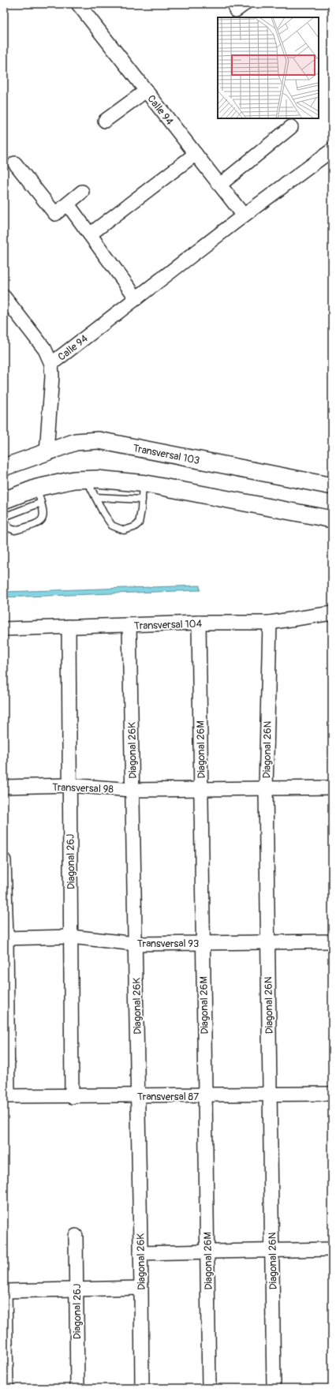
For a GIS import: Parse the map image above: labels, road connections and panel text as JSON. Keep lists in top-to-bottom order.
{
  "streets": {
    "street": [
      "Calle 94",
      "Transversal 103",
      "Transversal 104",
      "Diagonal 26M",
      "Diagonal 26N",
      "Diagonal 26K",
      "Transversal 98",
      "Diagonal 26J",
      "Transversal 93",
      "Transversal 87"
    ]
  },
  "crossings": [
    ["Transversal 104", "Diagonal 26M"],
    ["Transversal 104", "Diagonal 26N"],
    ["Transversal 104", "Diagonal 26K"],
    ["Transversal 104", "Diagonal 26J"],
    ["Diagonal 26M", "Transversal 98"],
    ["Diagonal 26M", "Transversal 93"],
    ["Diagonal 26M", "Transversal 87"],
    ["Diagonal 26N", "Transversal 98"],
    ["Diagonal 26N", "Transversal 93"],
    ["Diagonal 26N", "Transversal 87"],
    ["Diagonal 26K", "Transversal 98"],
    ["Diagonal 26K", "Transversal 93"],
    ["Diagonal 26K", "Transversal 87"],
    ["Transversal 98", "Diagonal 26J"],
    ["Diagonal 26J", "Transversal 93"],
    ["Diagonal 26J", "Transversal 87"]
  ]
}
